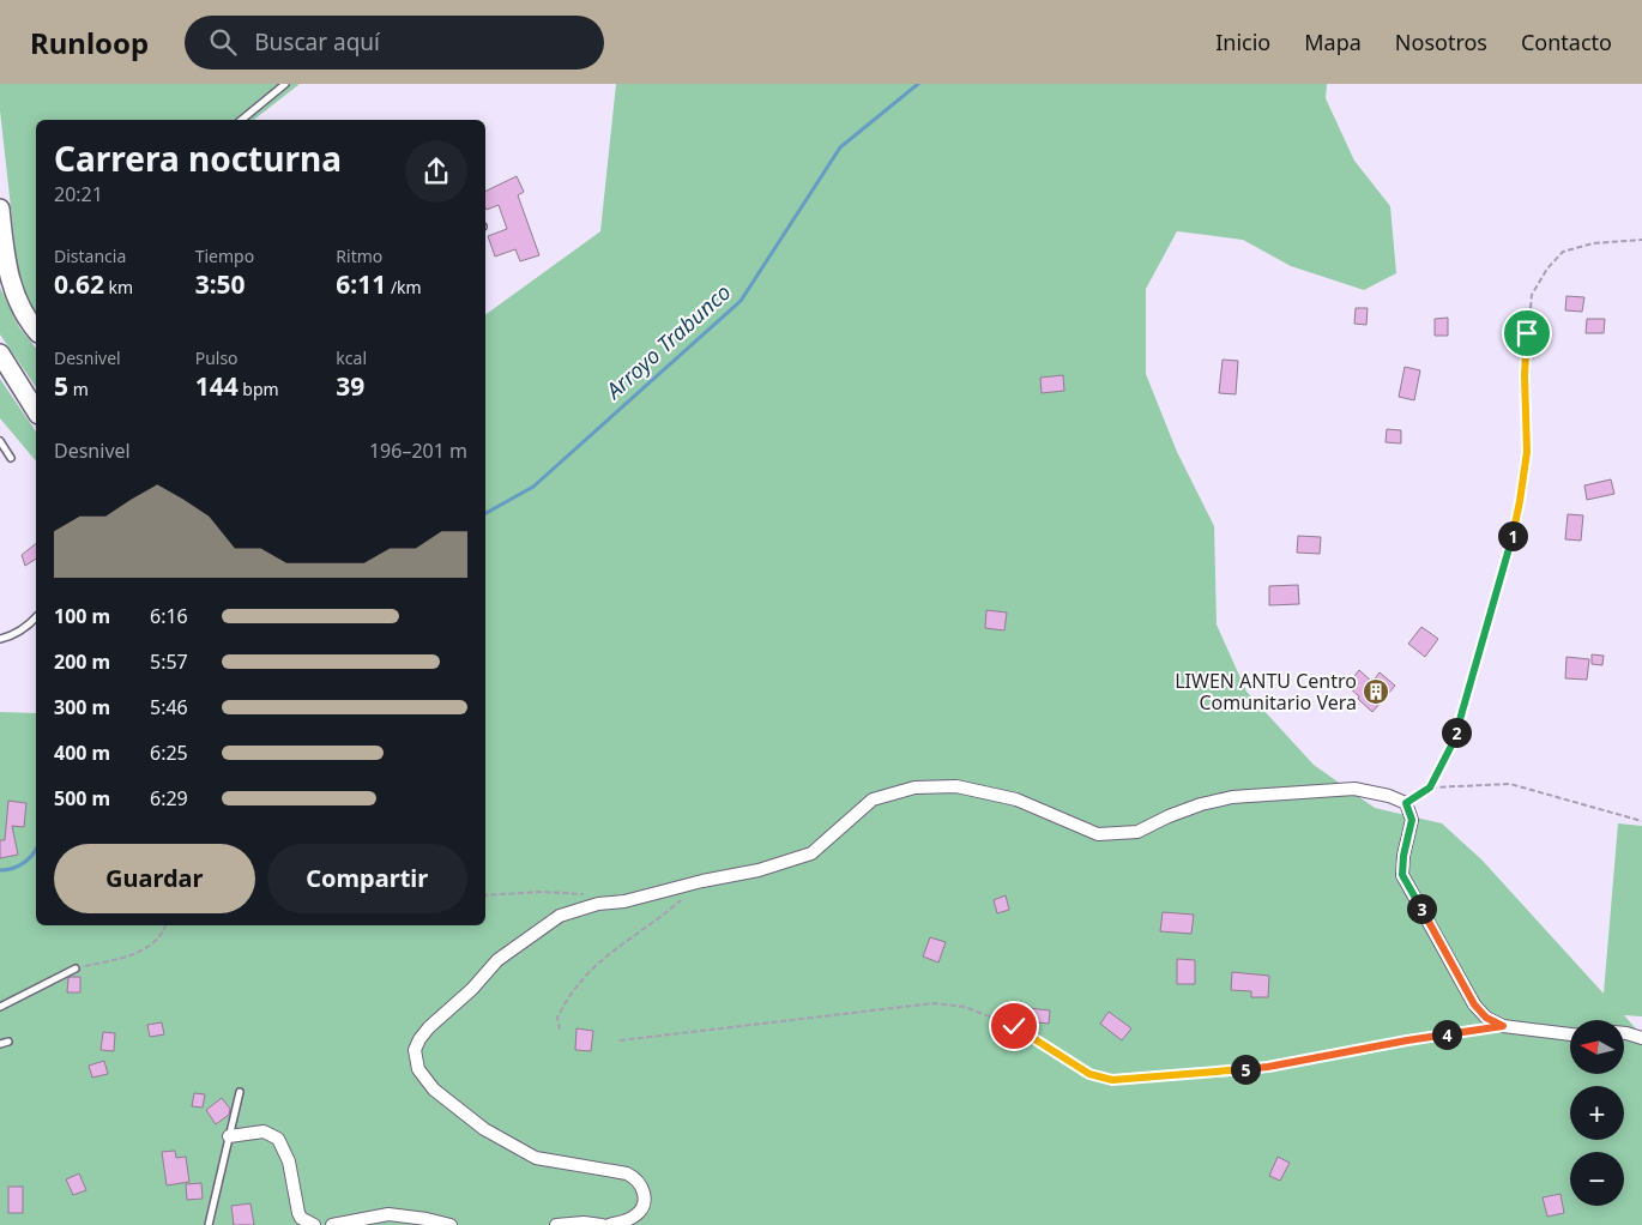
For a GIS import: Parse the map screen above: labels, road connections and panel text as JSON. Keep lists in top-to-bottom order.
{
  "water": ["Arroyo Trabunco"],
  "places": {
    "building": ["LIWEN ANTU Centro Comunitario Vera"]
  },
  "north": "left",
  "page": {
    "header": "Runloop",
    "search": "Buscar aquí",
    "nav": [
      "Inicio",
      "Mapa",
      "Nosotros",
      "Contacto"
    ],
    "heading": ["Carrera nocturna", "20:21"],
    "stats": [
      ["Distancia", "0.62 km"],
      ["Tiempo", "3:50"],
      ["Ritmo", "6:11 /km"],
      ["Desnivel", "5 m"],
      ["Pulso", "144 bpm"],
      ["kcal", "39"]
    ],
    "chart": ["Desnivel", "196–201 m"],
    "pins": [
      "1",
      "2",
      "3",
      "4",
      "5"
    ],
    "list": [
      {
        "name": "100 m",
        "note": "6:16"
      },
      {
        "name": "200 m",
        "note": "5:57"
      },
      {
        "name": "300 m",
        "note": "5:46"
      },
      {
        "name": "400 m",
        "note": "6:25"
      },
      {
        "name": "500 m",
        "note": "6:29"
      }
    ],
    "buttons": ["Guardar", "Compartir"],
    "map_buttons": ["+", "−"]
  }
}
